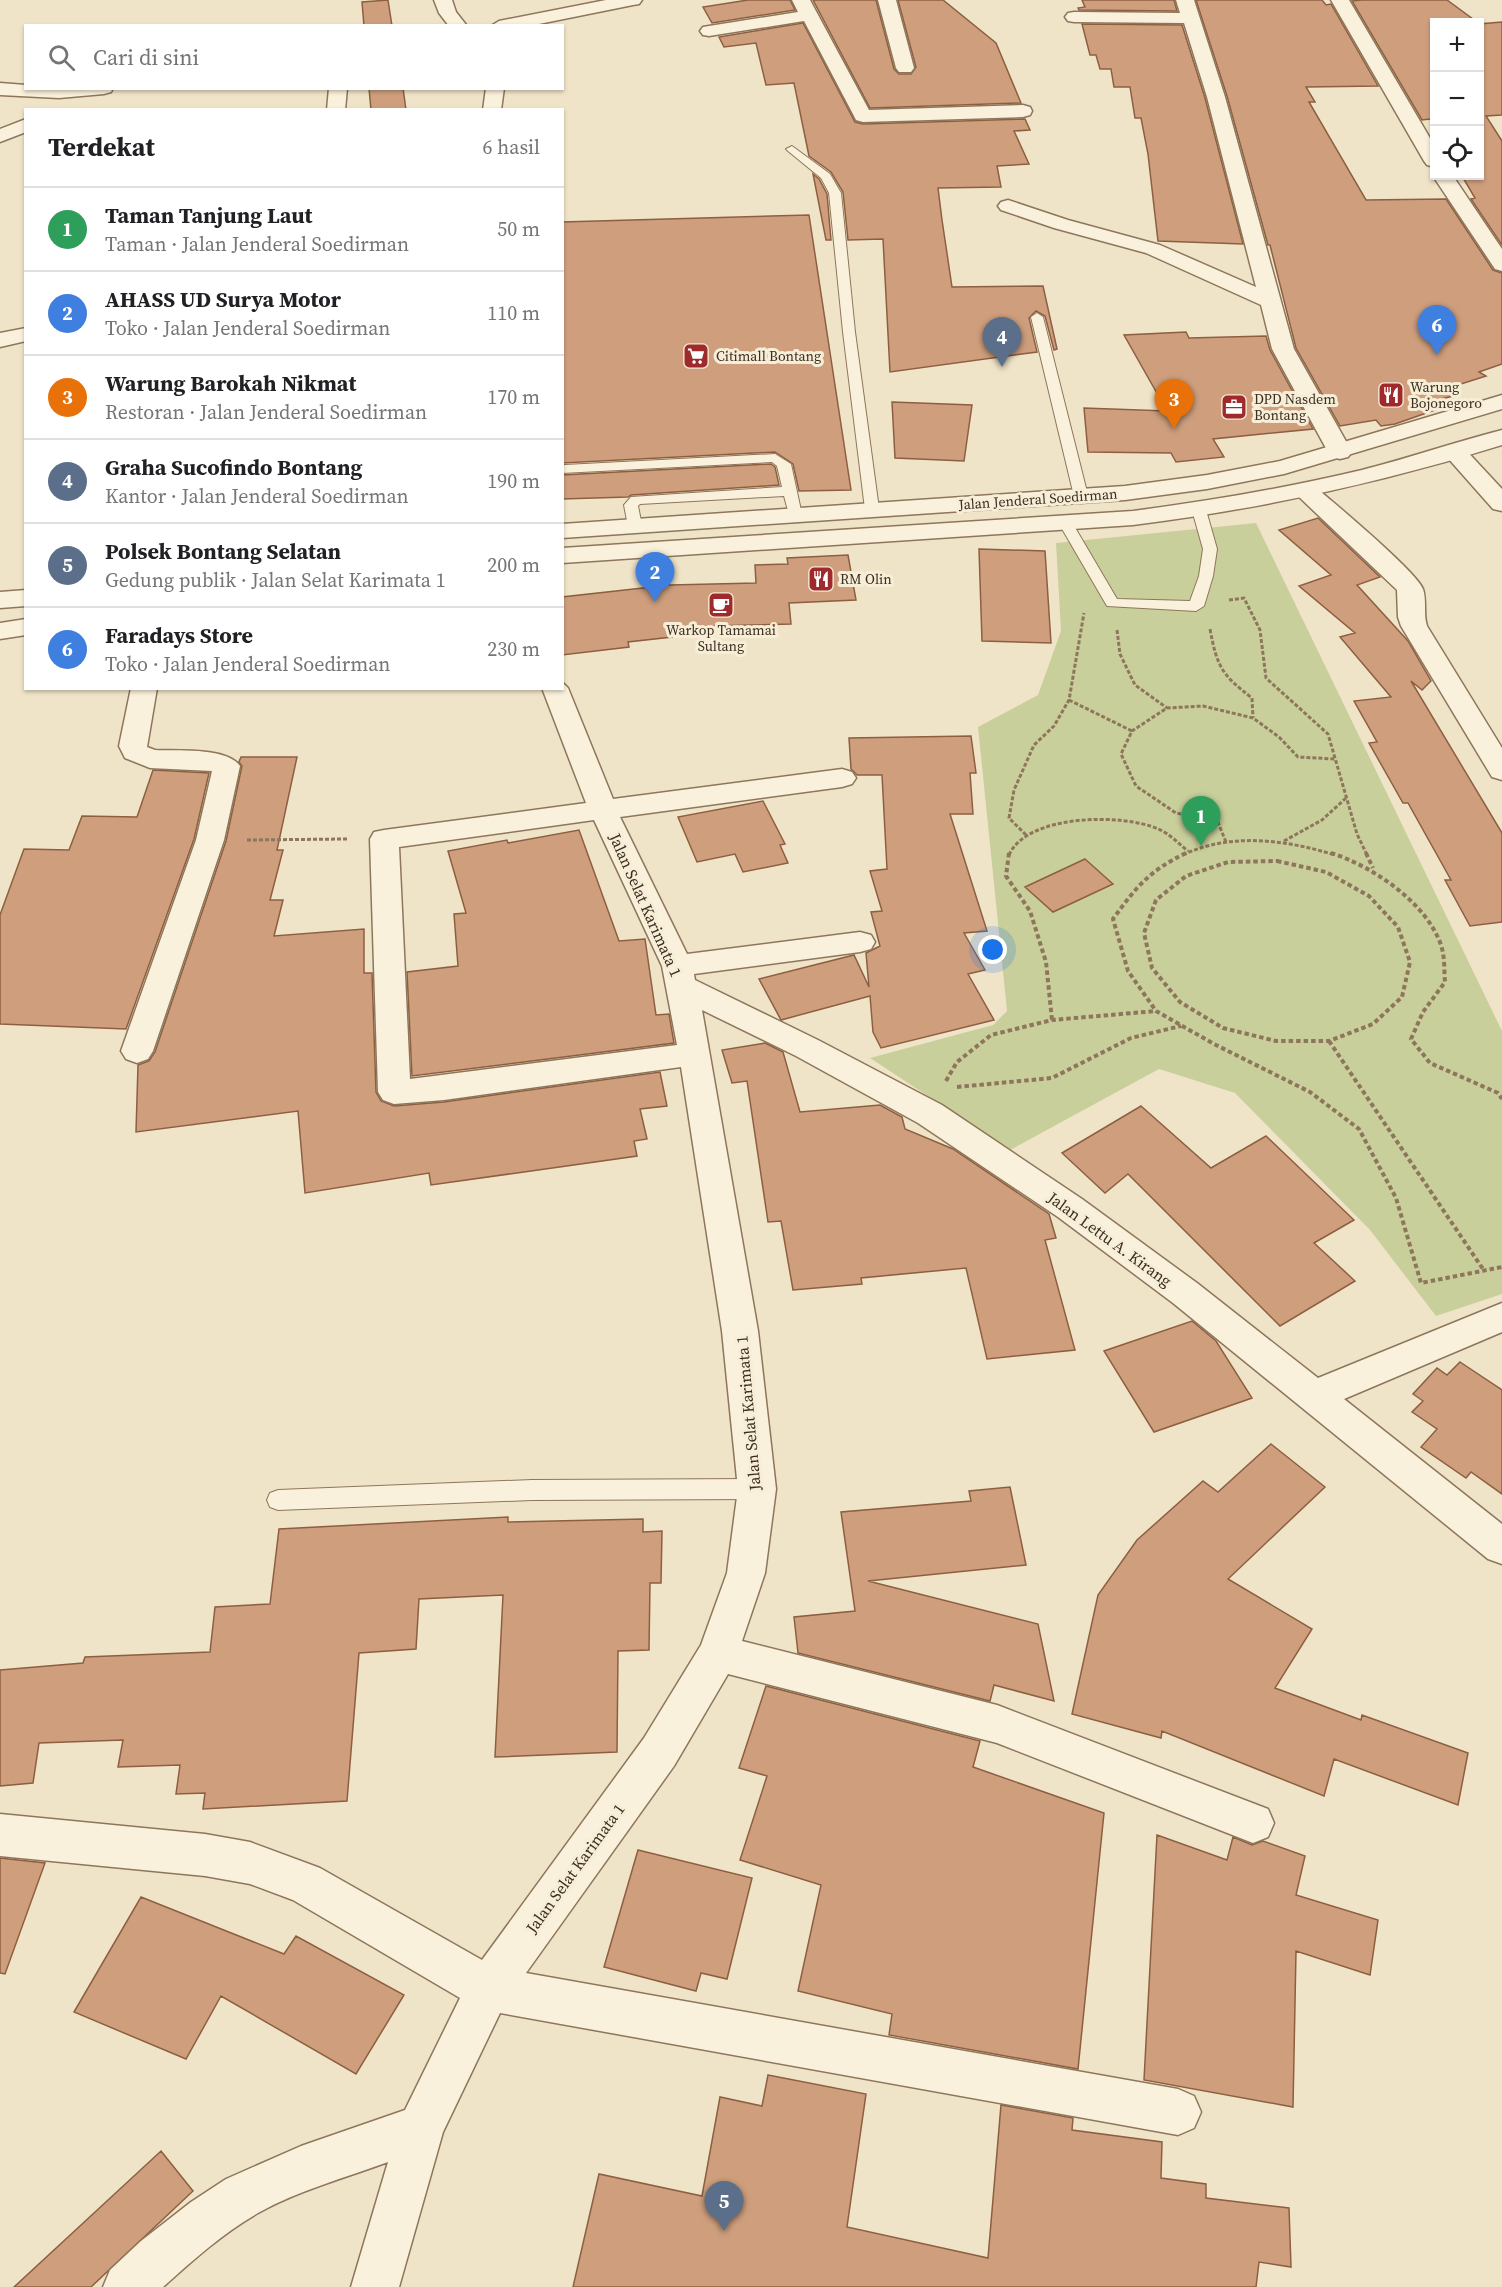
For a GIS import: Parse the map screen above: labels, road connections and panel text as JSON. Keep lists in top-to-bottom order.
{
  "streets": {
    "street": ["Jalan Jenderal Soedirman", "Jalan Selat Karimata 1", "Jalan Lettu A. Kirang"]
  },
  "crossings": [
    ["Jalan Selat Karimata 1", "Jalan Lettu A. Kirang"]
  ],
  "places": {
    "supermarket": ["Citimall Bontang"],
    "restaurant": ["Warung Bojonegoro", "RM Olin"],
    "office": ["DPD Nasdem Bontang"],
    "cafe": ["Warkop Tamamai Sultang"]
  },
  "page": {
    "map_buttons": ["+", "−"],
    "search": "Cari di sini",
    "heading": ["Terdekat", "6 hasil"],
    "list": [
      {
        "mark": "1",
        "name": "Taman Tanjung Laut",
        "note": "Taman · Jalan Jenderal Soedirman",
        "value": "50 m"
      },
      {
        "mark": "2",
        "name": "AHASS UD Surya Motor",
        "note": "Toko · Jalan Jenderal Soedirman",
        "value": "110 m"
      },
      {
        "mark": "3",
        "name": "Warung Barokah Nikmat",
        "note": "Restoran · Jalan Jenderal Soedirman",
        "value": "170 m"
      },
      {
        "mark": "4",
        "name": "Graha Sucofindo Bontang",
        "note": "Kantor · Jalan Jenderal Soedirman",
        "value": "190 m"
      },
      {
        "mark": "5",
        "name": "Polsek Bontang Selatan",
        "note": "Gedung publik · Jalan Selat Karimata 1",
        "value": "200 m"
      },
      {
        "mark": "6",
        "name": "Faradays Store",
        "note": "Toko · Jalan Jenderal Soedirman",
        "value": "230 m"
      }
    ],
    "pins": [
      "6",
      "4",
      "3",
      "2",
      "1",
      "5"
    ]
  }
}
